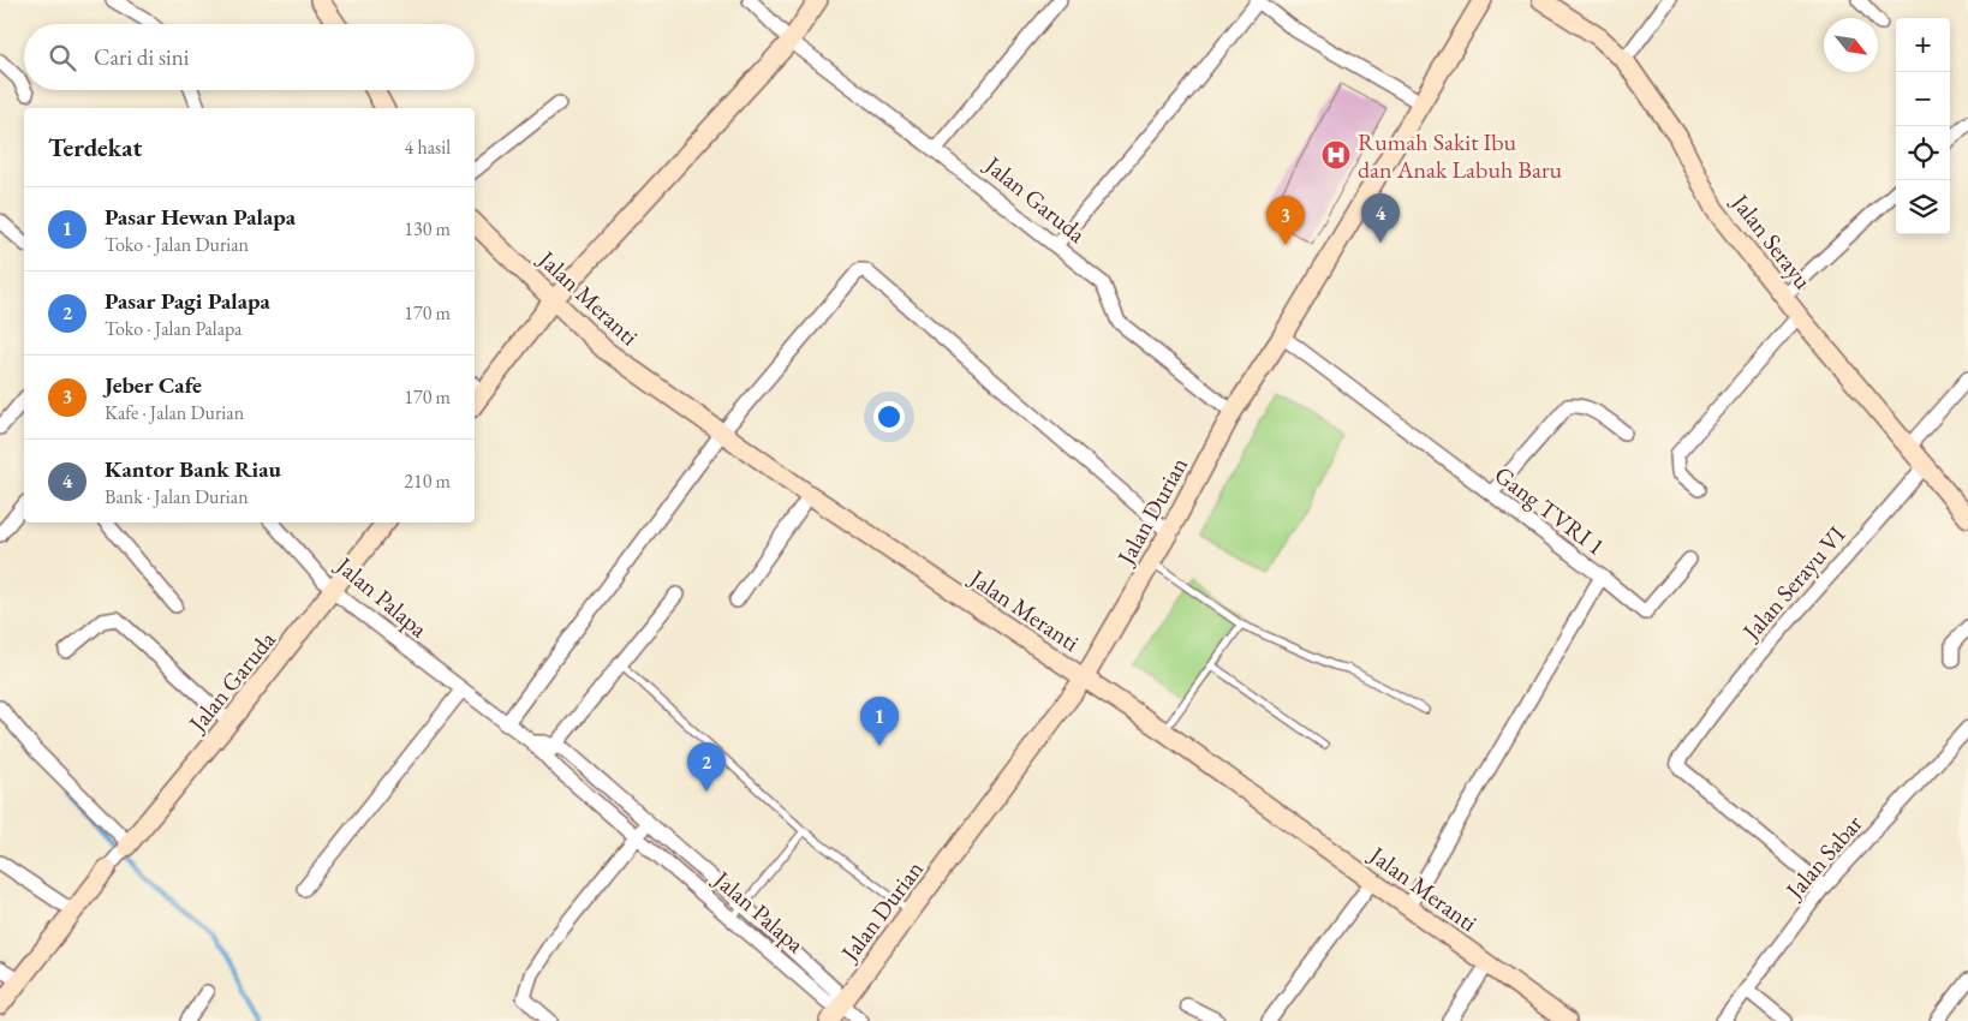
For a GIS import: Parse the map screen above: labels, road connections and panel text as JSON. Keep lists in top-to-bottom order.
{
  "streets": {
    "street": [
      "Jalan Garuda",
      "Jalan Serayu",
      "Jalan Meranti",
      "Jalan Durian",
      "Gang TVRI 1",
      "Jalan Serayu VI",
      "Jalan Palapa",
      "Jalan Sabar"
    ]
  },
  "crossings": [
    ["Jalan Garuda", "Jalan Durian"],
    ["Jalan Garuda", "Jalan Palapa"],
    ["Jalan Serayu", "Jalan Serayu VI"],
    ["Jalan Meranti", "Jalan Durian"],
    ["Jalan Meranti", "Gang TVRI 1"],
    ["Jalan Durian", "Gang TVRI 1"],
    ["Jalan Durian", "Jalan Palapa"],
    ["Jalan Serayu VI", "Jalan Sabar"]
  ],
  "places": {
    "hospital": ["Rumah Sakit Ibu dan Anak Labuh Baru"]
  },
  "north": "bottom right",
  "page": {
    "map_buttons": ["+", "−"],
    "search": "Cari di sini",
    "heading": ["Terdekat", "4 hasil"],
    "list": [
      {
        "mark": "1",
        "name": "Pasar Hewan Palapa",
        "note": "Toko · Jalan Durian",
        "value": "130 m"
      },
      {
        "mark": "2",
        "name": "Pasar Pagi Palapa",
        "note": "Toko · Jalan Palapa",
        "value": "170 m"
      },
      {
        "mark": "3",
        "name": "Jeber Cafe",
        "note": "Kafe · Jalan Durian",
        "value": "170 m"
      },
      {
        "mark": "4",
        "name": "Kantor Bank Riau",
        "note": "Bank · Jalan Durian",
        "value": "210 m"
      }
    ],
    "pins": [
      "4",
      "3",
      "1",
      "2"
    ]
  }
}
